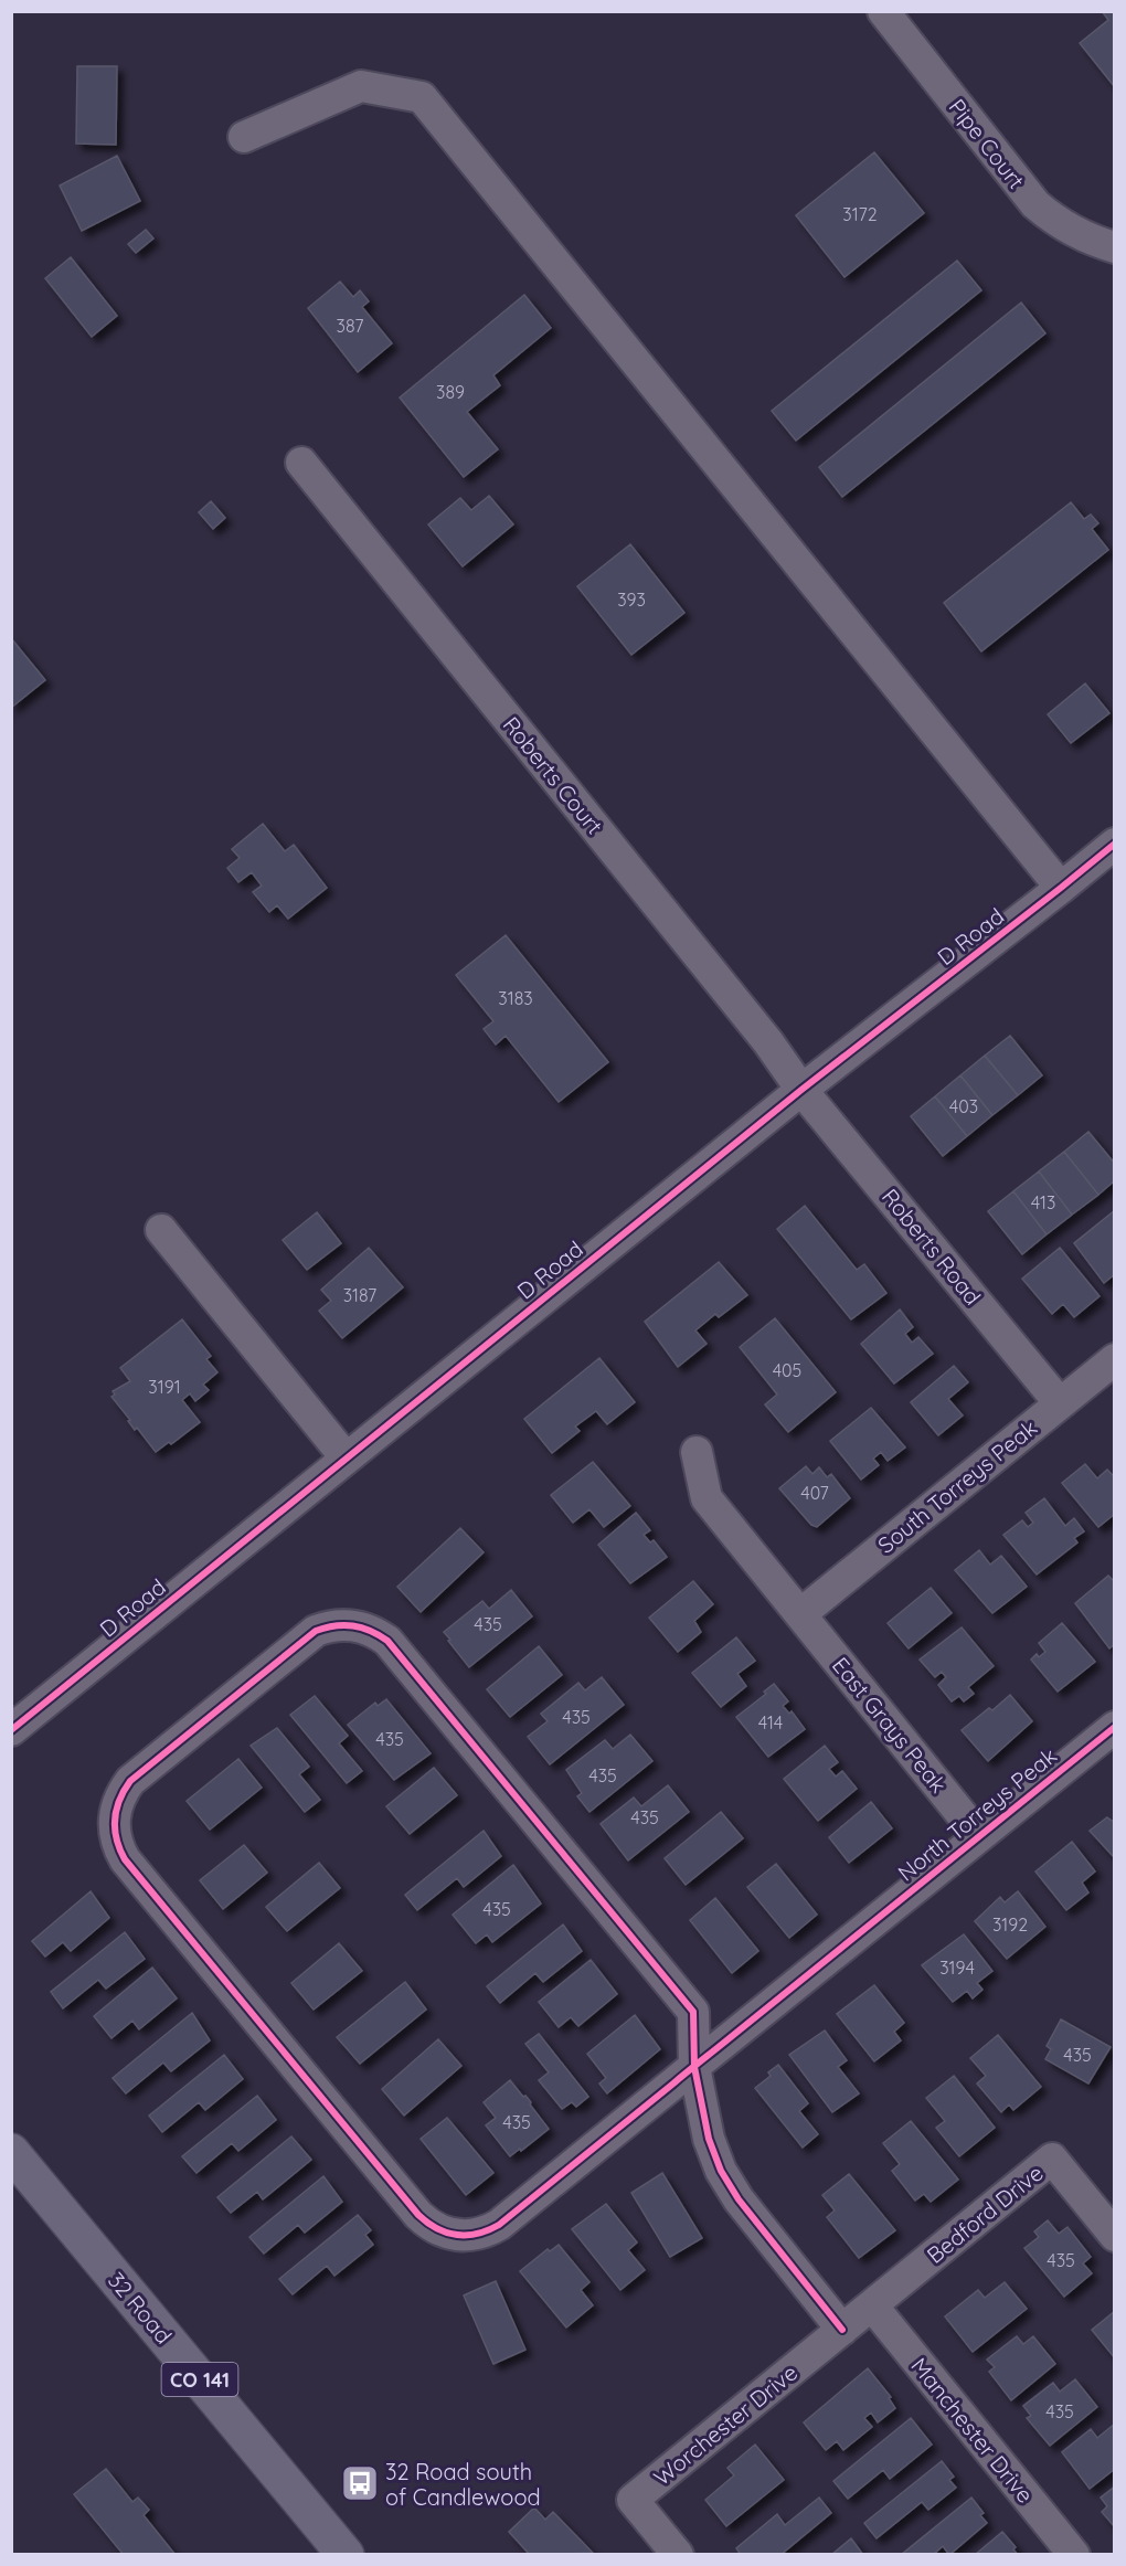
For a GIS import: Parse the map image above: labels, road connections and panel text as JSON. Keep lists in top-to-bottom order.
{
  "streets": {
    "main road": ["32 Road", "CO 141"],
    "street": [
      "Pipe Court",
      "Roberts Court",
      "D Road",
      "Roberts Road",
      "South Torreys Peak",
      "East Grays Peak",
      "North Torreys Peak",
      "Bedford Drive",
      "Worchester Drive",
      "Manchester Drive"
    ]
  },
  "crossings": [
    ["Roberts Court", "D Road"],
    ["Roberts Court", "Roberts Road"],
    ["D Road", "Roberts Road"],
    ["Roberts Road", "South Torreys Peak"],
    ["South Torreys Peak", "East Grays Peak"],
    ["East Grays Peak", "North Torreys Peak"],
    ["Bedford Drive", "Worchester Drive"],
    ["Bedford Drive", "Manchester Drive"],
    ["Worchester Drive", "Manchester Drive"]
  ],
  "places": {
    "bus stop": ["32 Road south of Candlewood"]
  },
  "house_numbers": [
    "3172",
    "387",
    "389",
    "393",
    "3183",
    "403",
    "413",
    "3187",
    "405",
    "3191",
    "407",
    "435",
    "435",
    "414",
    "435",
    "435",
    "435",
    "435",
    "3192",
    "3194",
    "435",
    "435",
    "435",
    "435"
  ]
}
